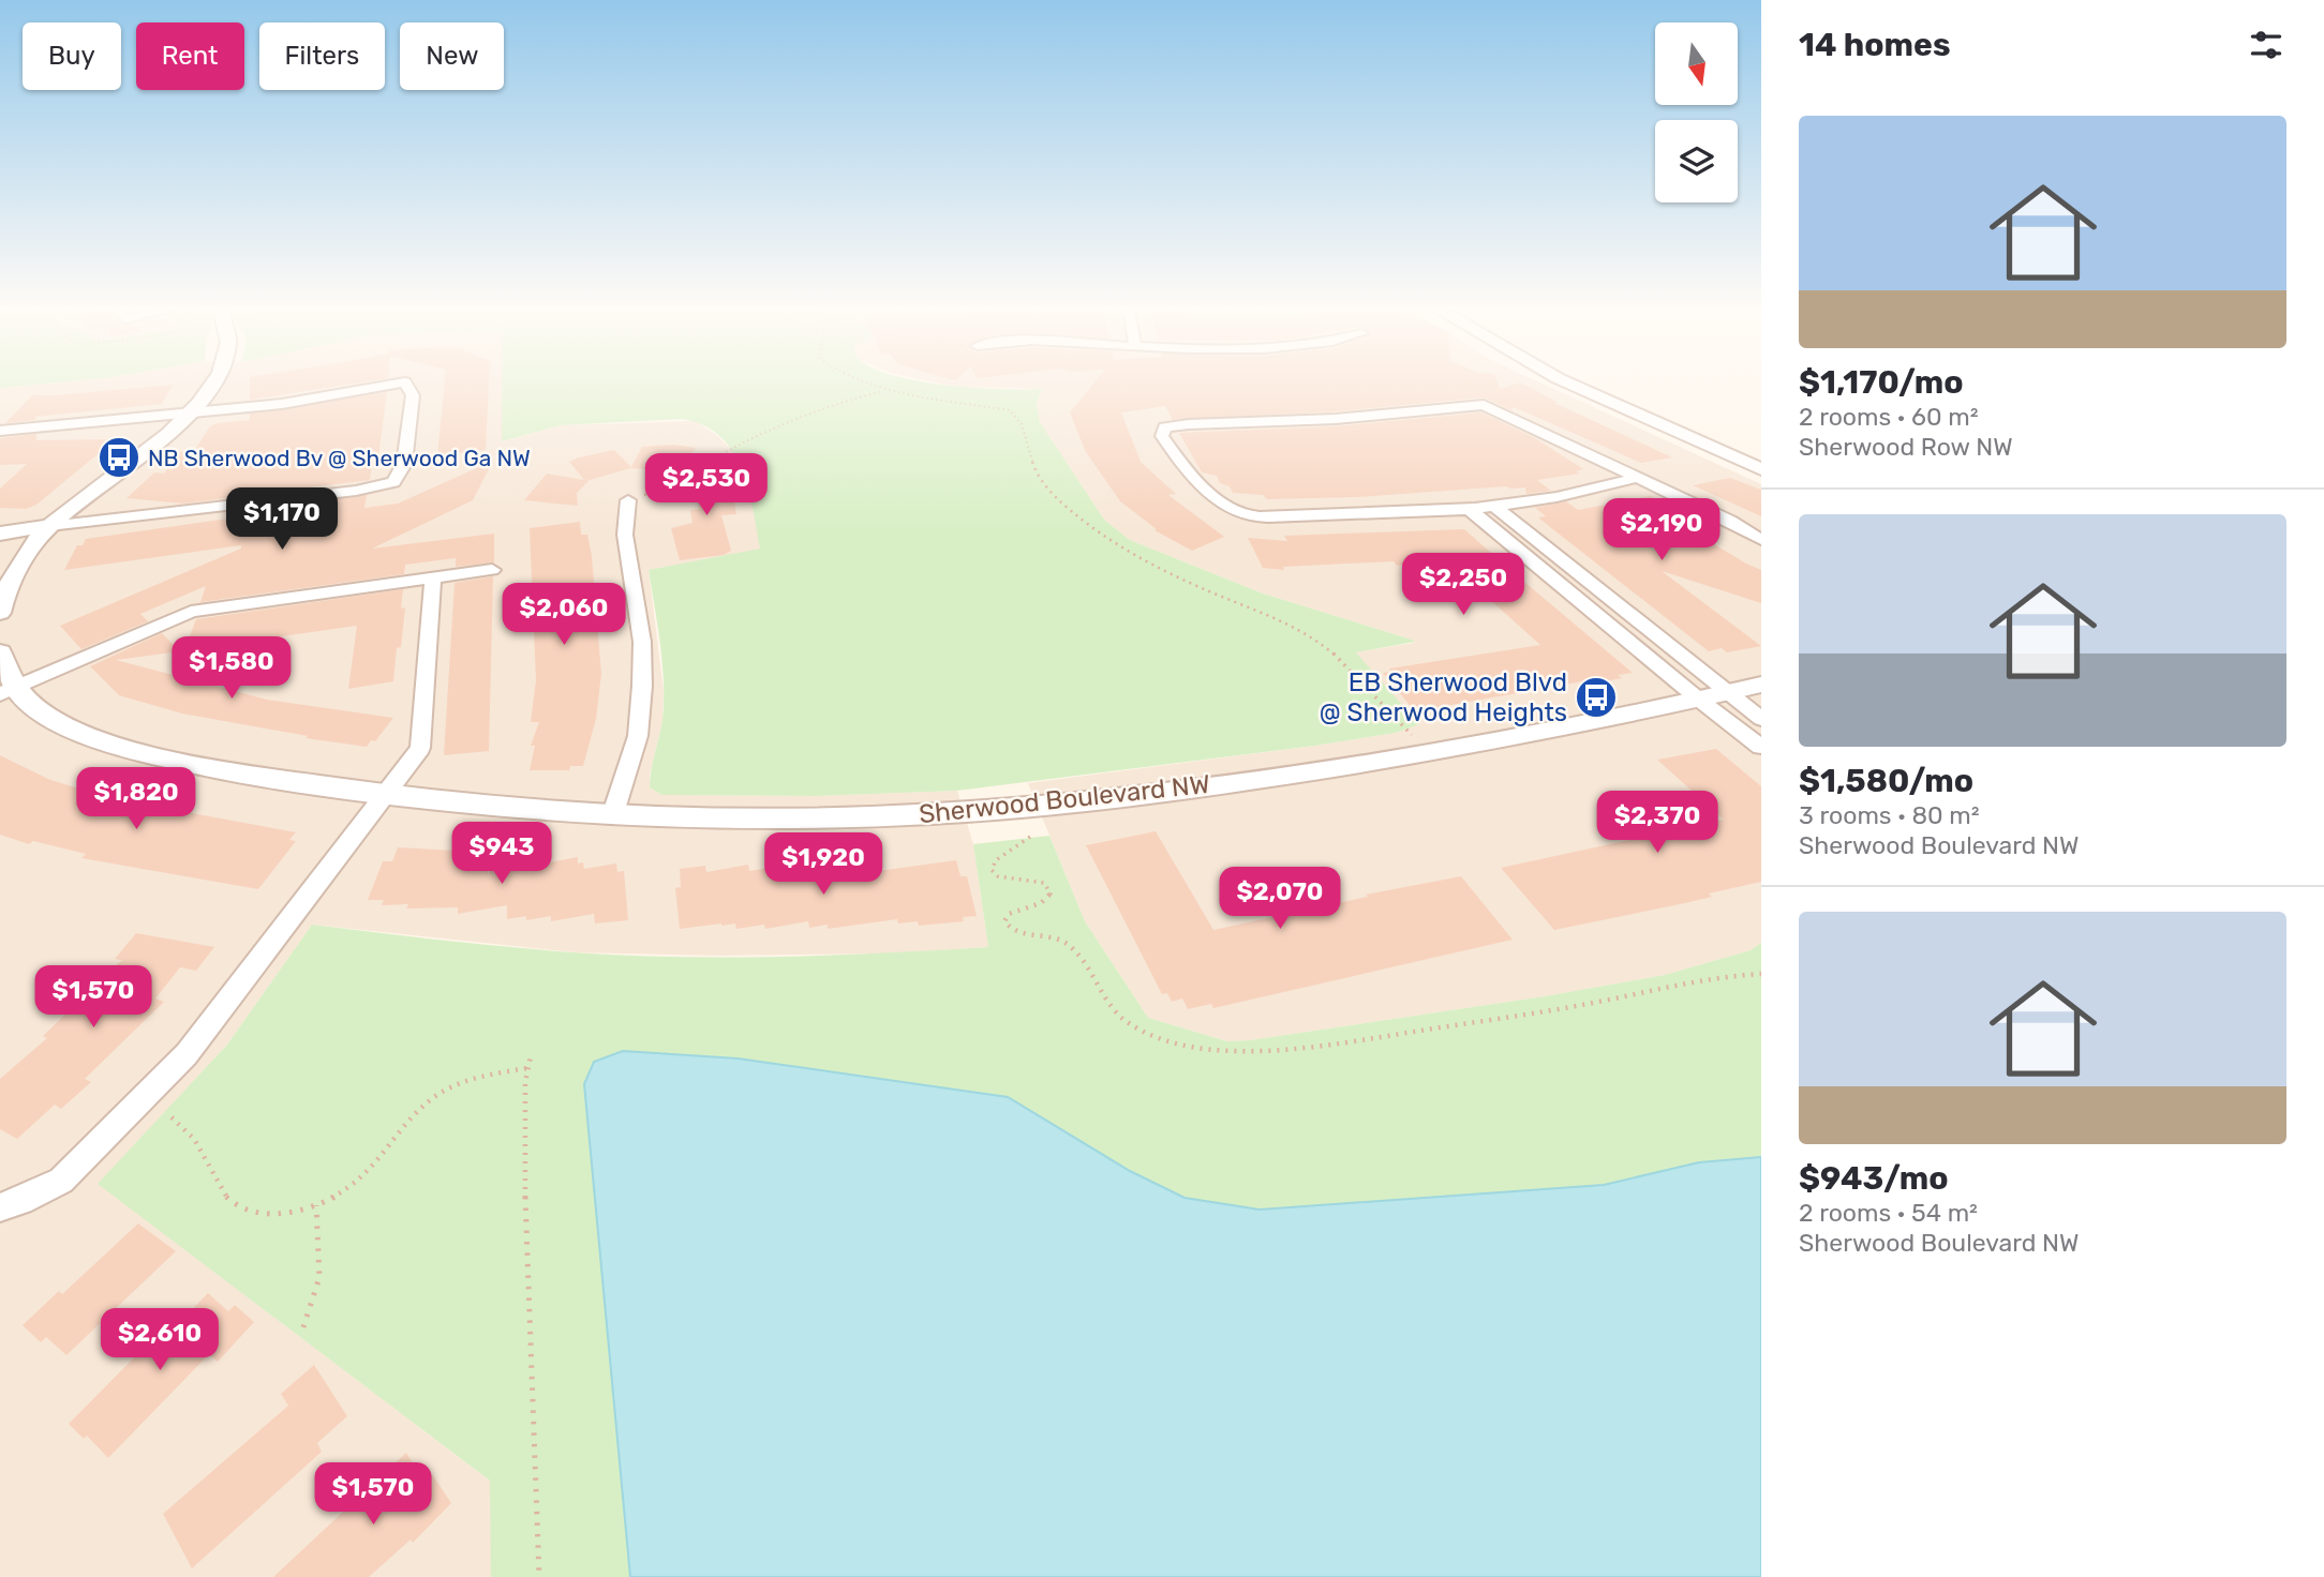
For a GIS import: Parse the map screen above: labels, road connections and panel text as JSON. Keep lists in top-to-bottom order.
{
  "streets": {
    "street": ["Sherwood Boulevard NW"]
  },
  "places": {
    "bus stop": ["NB Sherwood Bv @ Sherwood Ga NW", "EB Sherwood Blvd @ Sherwood Heights"]
  },
  "north": "bottom",
  "page": {
    "heading": "14 homes",
    "chip": [
      "Buy",
      "Rent",
      "Filters",
      "New"
    ],
    "list": [
      {
        "name": "$1,170/mo",
        "note": "2 rooms · 60 m² · Sherwood Row NW"
      },
      {
        "name": "$1,580/mo",
        "note": "3 rooms · 80 m² · Sherwood Boulevard NW"
      },
      {
        "name": "$943/mo",
        "note": "2 rooms · 54 m² · Sherwood Boulevard NW"
      }
    ],
    "price": [
      "$2,530",
      "$1,170",
      "$2,190",
      "$2,250",
      "$2,060",
      "$1,580",
      "$1,820",
      "$2,370",
      "$943",
      "$1,920",
      "$2,070",
      "$1,570",
      "$2,610",
      "$1,570"
    ]
  }
}
